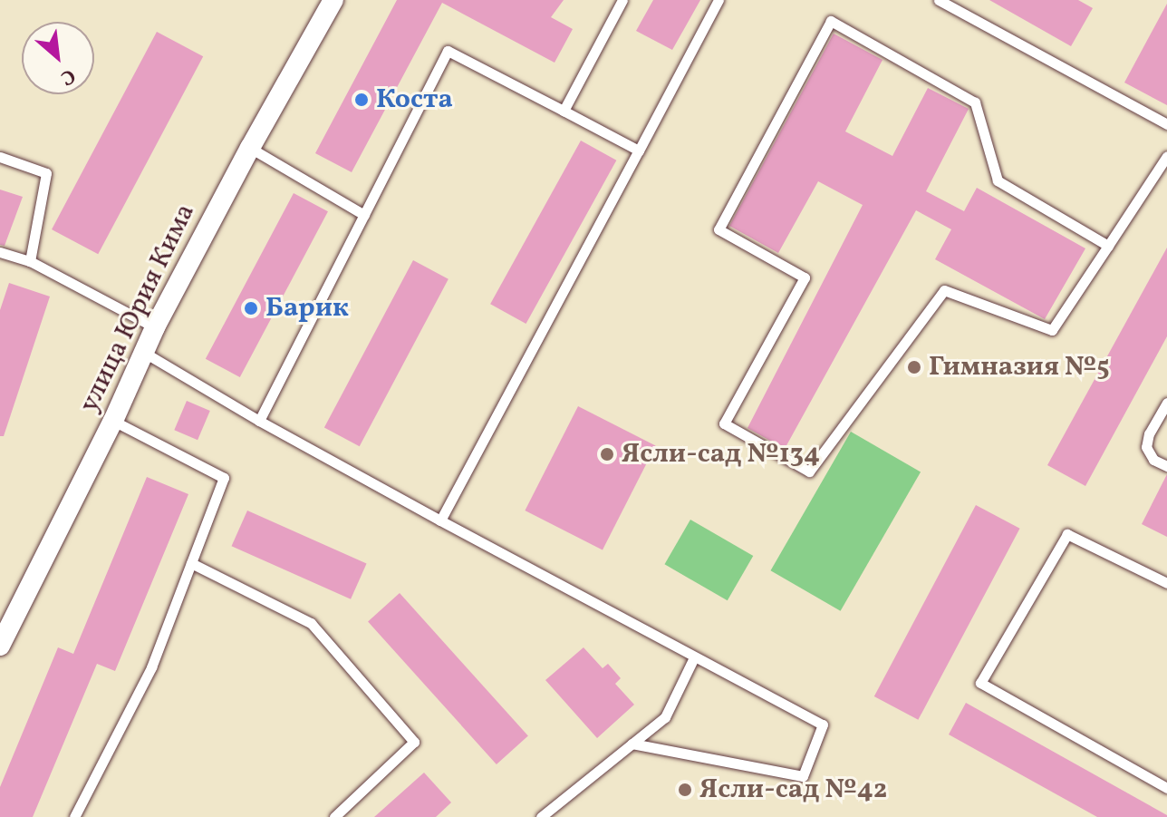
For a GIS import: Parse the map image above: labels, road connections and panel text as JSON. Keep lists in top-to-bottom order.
{
  "streets": {
    "street": ["улица Юрия Кима"]
  },
  "places": [
    "Коста",
    "Барик",
    "Гимназия №5",
    "Ясли-сад №134",
    "Ясли-сад №42"
  ],
  "north": "bottom right"
}
